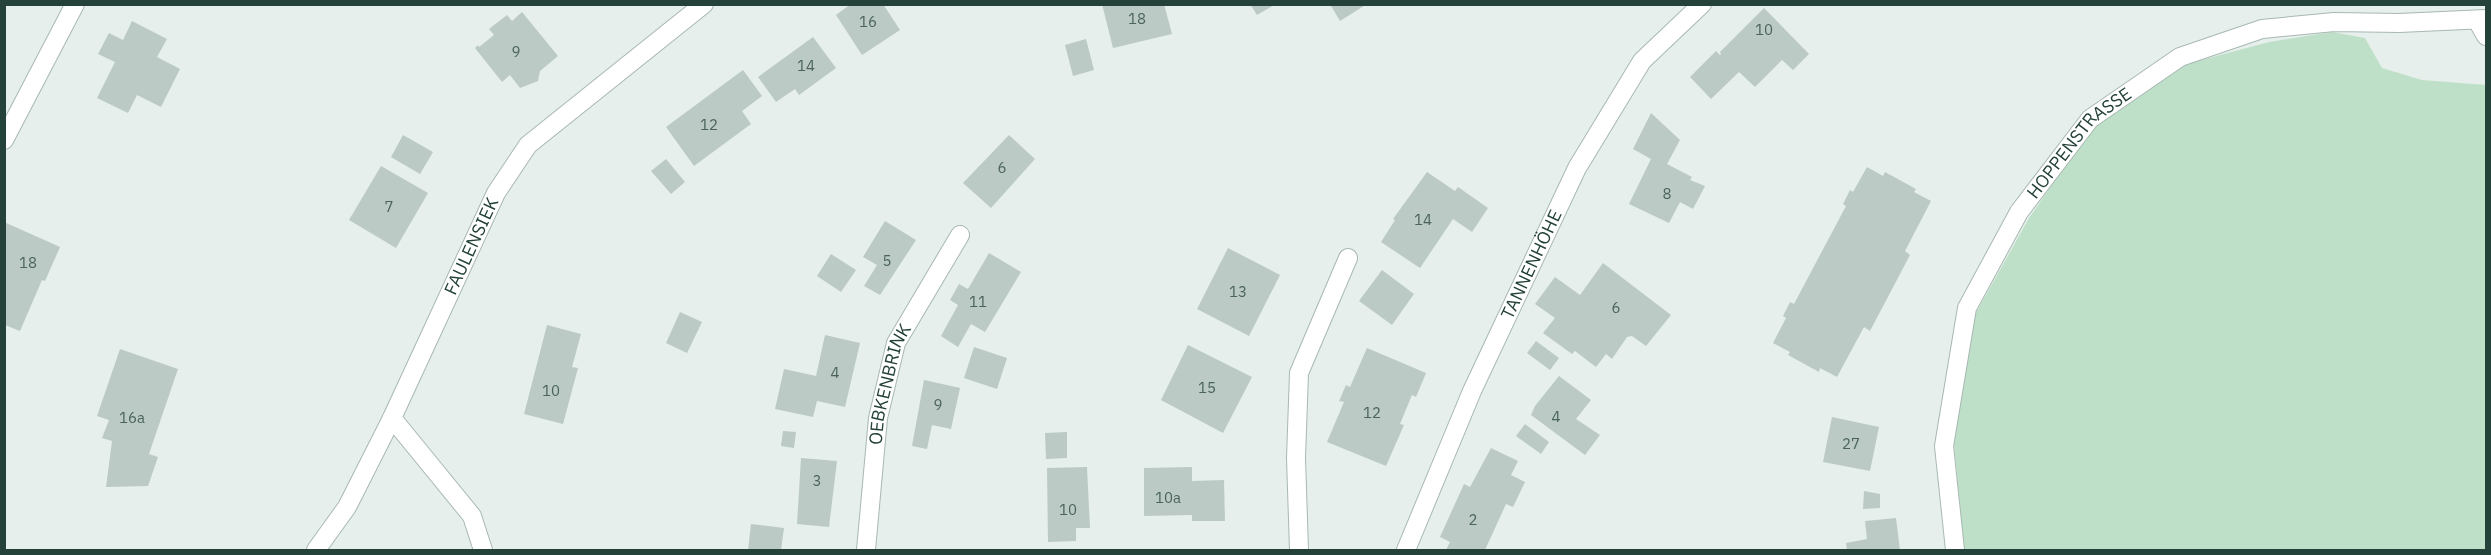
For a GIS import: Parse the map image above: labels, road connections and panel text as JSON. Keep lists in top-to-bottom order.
{
  "streets": {
    "street": [
      "HOPPENSTRASSE",
      "FAULENSIEK",
      "TANNENHÖHE",
      "OEBKENBRINK"
    ]
  },
  "house_numbers": [
    "18",
    "16",
    "10",
    "9",
    "14",
    "12",
    "6",
    "8",
    "7",
    "14",
    "5",
    "18",
    "13",
    "11",
    "6",
    "4",
    "15",
    "10",
    "9",
    "12",
    "4",
    "16a",
    "27",
    "3",
    "10a",
    "10",
    "2"
  ]
}
